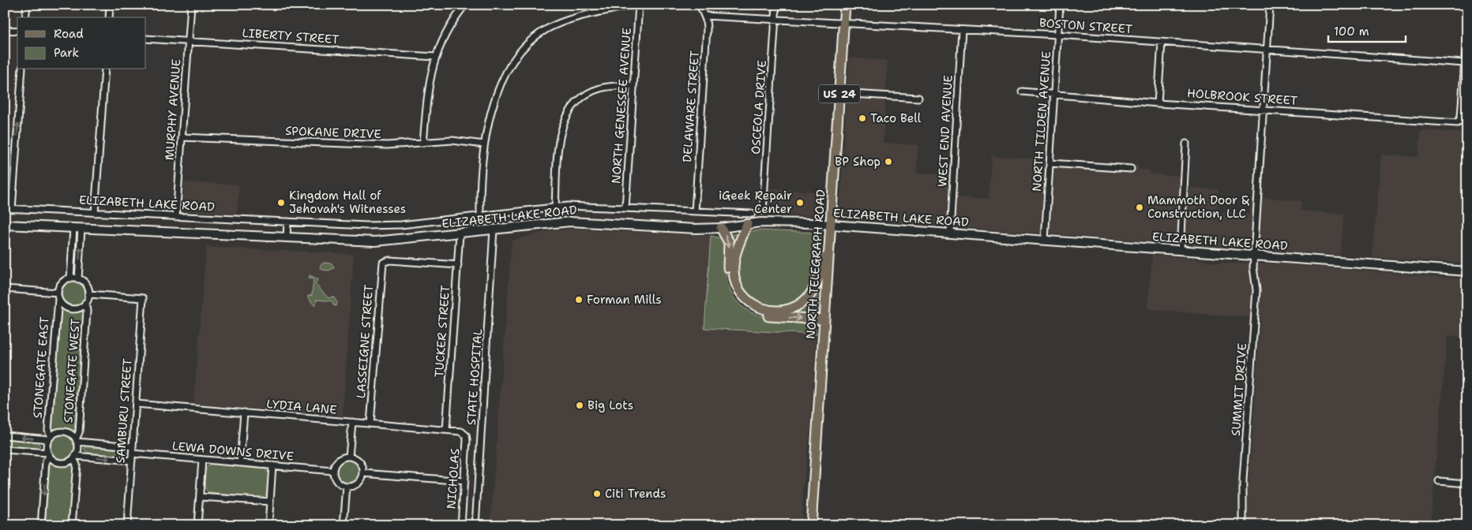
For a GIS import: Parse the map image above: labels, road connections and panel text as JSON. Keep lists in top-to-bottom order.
{
  "streets": {
    "main road": ["US 24", "ELIZABETH LAKE ROAD", "NORTH TELEGRAPH ROAD"],
    "street": [
      "BOSTON STREET",
      "LIBERTY STREET",
      "HOLBROOK STREET",
      "NORTH GENESSEE AVENUE",
      "DELAWARE STREET",
      "OSCEOLA DRIVE",
      "MURPHY AVENUE",
      "NORTH TILDEN AVENUE",
      "WEST END AVENUE",
      "SPOKANE DRIVE",
      "TUCKER STREET",
      "LASSEIGNE STREET",
      "STONEGATE EAST",
      "STONEGATE WEST",
      "STATE HOSPITAL",
      "SUMMIT DRIVE",
      "LYDIA LANE",
      "SAMBURU STREET",
      "LEWA DOWNS DRIVE",
      "NICHOLAS"
    ]
  },
  "crossings": [
    ["BOSTON STREET", "HOLBROOK STREET"],
    ["BOSTON STREET", "DELAWARE STREET"],
    ["BOSTON STREET", "OSCEOLA DRIVE"],
    ["BOSTON STREET", "NORTH TILDEN AVENUE"],
    ["BOSTON STREET", "WEST END AVENUE"],
    ["BOSTON STREET", "NORTH TELEGRAPH ROAD"],
    ["BOSTON STREET", "SUMMIT DRIVE"],
    ["LIBERTY STREET", "MURPHY AVENUE"],
    ["HOLBROOK STREET", "NORTH TILDEN AVENUE"],
    ["HOLBROOK STREET", "SUMMIT DRIVE"],
    ["NORTH GENESSEE AVENUE", "ELIZABETH LAKE ROAD"],
    ["DELAWARE STREET", "ELIZABETH LAKE ROAD"],
    ["MURPHY AVENUE", "SPOKANE DRIVE"],
    ["MURPHY AVENUE", "ELIZABETH LAKE ROAD"],
    ["NORTH TILDEN AVENUE", "ELIZABETH LAKE ROAD"],
    ["WEST END AVENUE", "ELIZABETH LAKE ROAD"],
    ["ELIZABETH LAKE ROAD", "NORTH TELEGRAPH ROAD"],
    ["ELIZABETH LAKE ROAD", "TUCKER STREET"],
    ["ELIZABETH LAKE ROAD", "STATE HOSPITAL"],
    ["ELIZABETH LAKE ROAD", "SUMMIT DRIVE"],
    ["TUCKER STREET", "LASSEIGNE STREET"],
    ["TUCKER STREET", "LYDIA LANE"],
    ["LASSEIGNE STREET", "LYDIA LANE"],
    ["STONEGATE EAST", "STONEGATE WEST"],
    ["STONEGATE EAST", "SAMBURU STREET"],
    ["STONEGATE WEST", "SAMBURU STREET"],
    ["LYDIA LANE", "SAMBURU STREET"],
    ["LYDIA LANE", "NICHOLAS"],
    ["SAMBURU STREET", "LEWA DOWNS DRIVE"]
  ],
  "places": [
    "Taco Bell",
    "BP Shop",
    "Kingdom Hall of Jehovah's Witnesses",
    "iGeek Repair Center",
    "Mammoth Door & Construction, LLC",
    "Forman Mills",
    "Big Lots",
    "Citi Trends"
  ],
  "legend": ["Road", "Park"],
  "scale_bar": "100 m"
}
